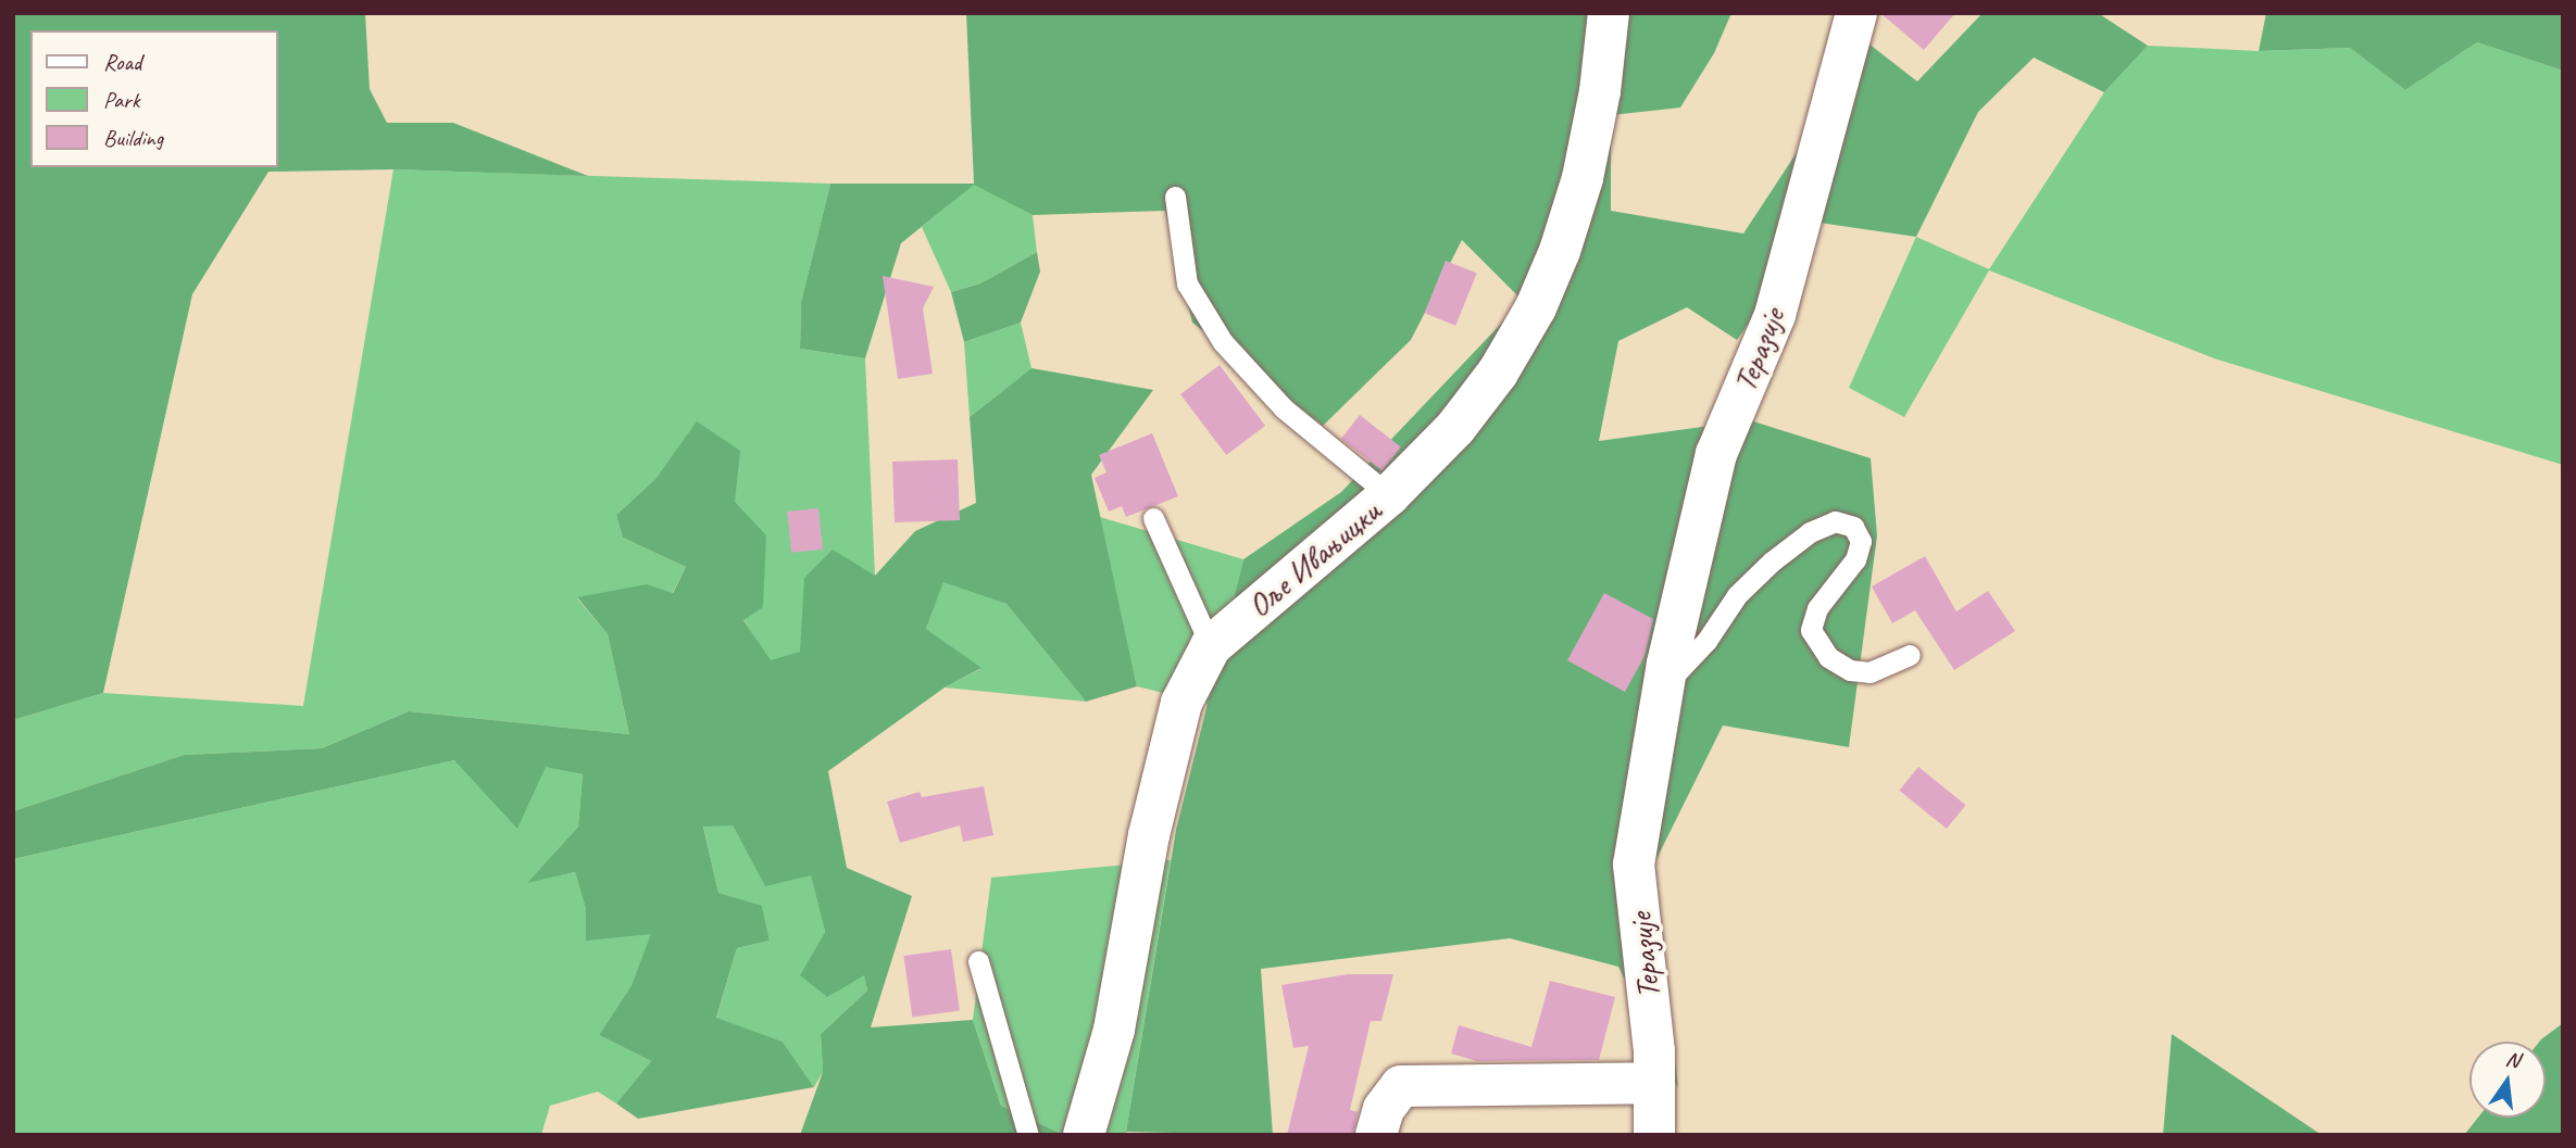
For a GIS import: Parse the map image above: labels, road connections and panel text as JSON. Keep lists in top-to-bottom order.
{
  "streets": {
    "street": ["Теразије", "Оље Ивањицки"]
  },
  "legend": ["Road", "Park", "Building"],
  "north": "top"
}
